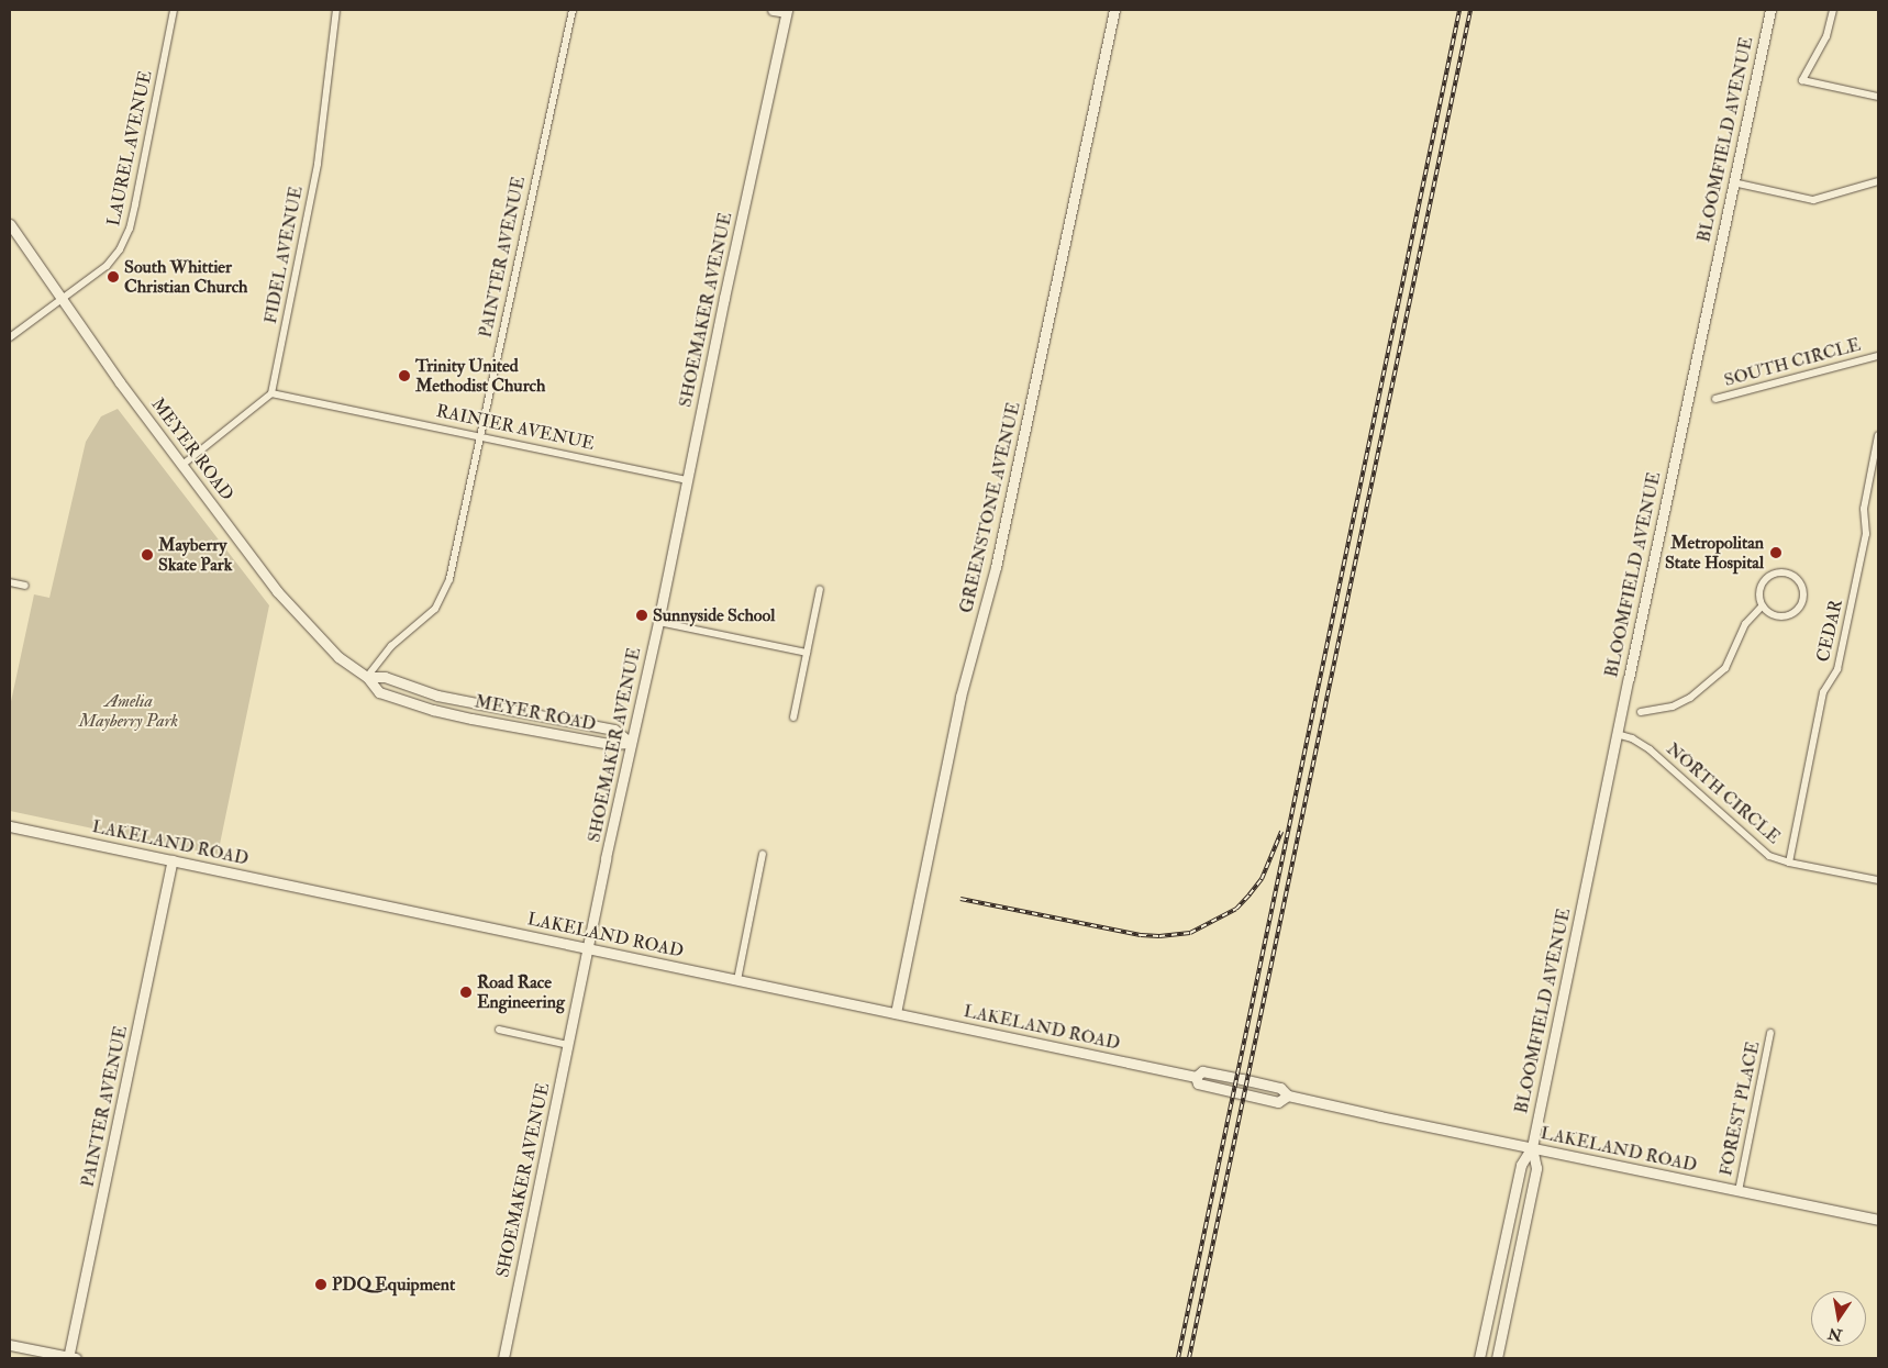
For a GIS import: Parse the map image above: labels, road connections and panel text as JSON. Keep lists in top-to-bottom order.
{
  "streets": {
    "main road": [
      "BLOOMFIELD AVENUE",
      "PAINTER AVENUE",
      "SHOEMAKER AVENUE",
      "MEYER ROAD",
      "GREENSTONE AVENUE",
      "LAKELAND ROAD"
    ],
    "street": [
      "LAUREL AVENUE",
      "FIDEL AVENUE",
      "SOUTH CIRCLE",
      "RAINIER AVENUE",
      "CEDAR",
      "NORTH CIRCLE",
      "FOREST PLACE"
    ]
  },
  "crossings": [
    ["BLOOMFIELD AVENUE", "NORTH CIRCLE"],
    ["BLOOMFIELD AVENUE", "LAKELAND ROAD"],
    ["LAUREL AVENUE", "MEYER ROAD"],
    ["FIDEL AVENUE", "RAINIER AVENUE"],
    ["PAINTER AVENUE", "RAINIER AVENUE"],
    ["PAINTER AVENUE", "MEYER ROAD"],
    ["PAINTER AVENUE", "LAKELAND ROAD"],
    ["SHOEMAKER AVENUE", "RAINIER AVENUE"],
    ["SHOEMAKER AVENUE", "MEYER ROAD"],
    ["SHOEMAKER AVENUE", "LAKELAND ROAD"],
    ["GREENSTONE AVENUE", "LAKELAND ROAD"],
    ["CEDAR", "NORTH CIRCLE"],
    ["LAKELAND ROAD", "FOREST PLACE"]
  ],
  "parks": ["Amelia Mayberry Park"],
  "places": [
    "South Whittier Christian Church",
    "Trinity United Methodist Church",
    "Metropolitan State Hospital",
    "Mayberry Skate Park",
    "Sunnyside School",
    "Road Race Engineering",
    "PDQ Equipment"
  ],
  "north": "bottom"
}
